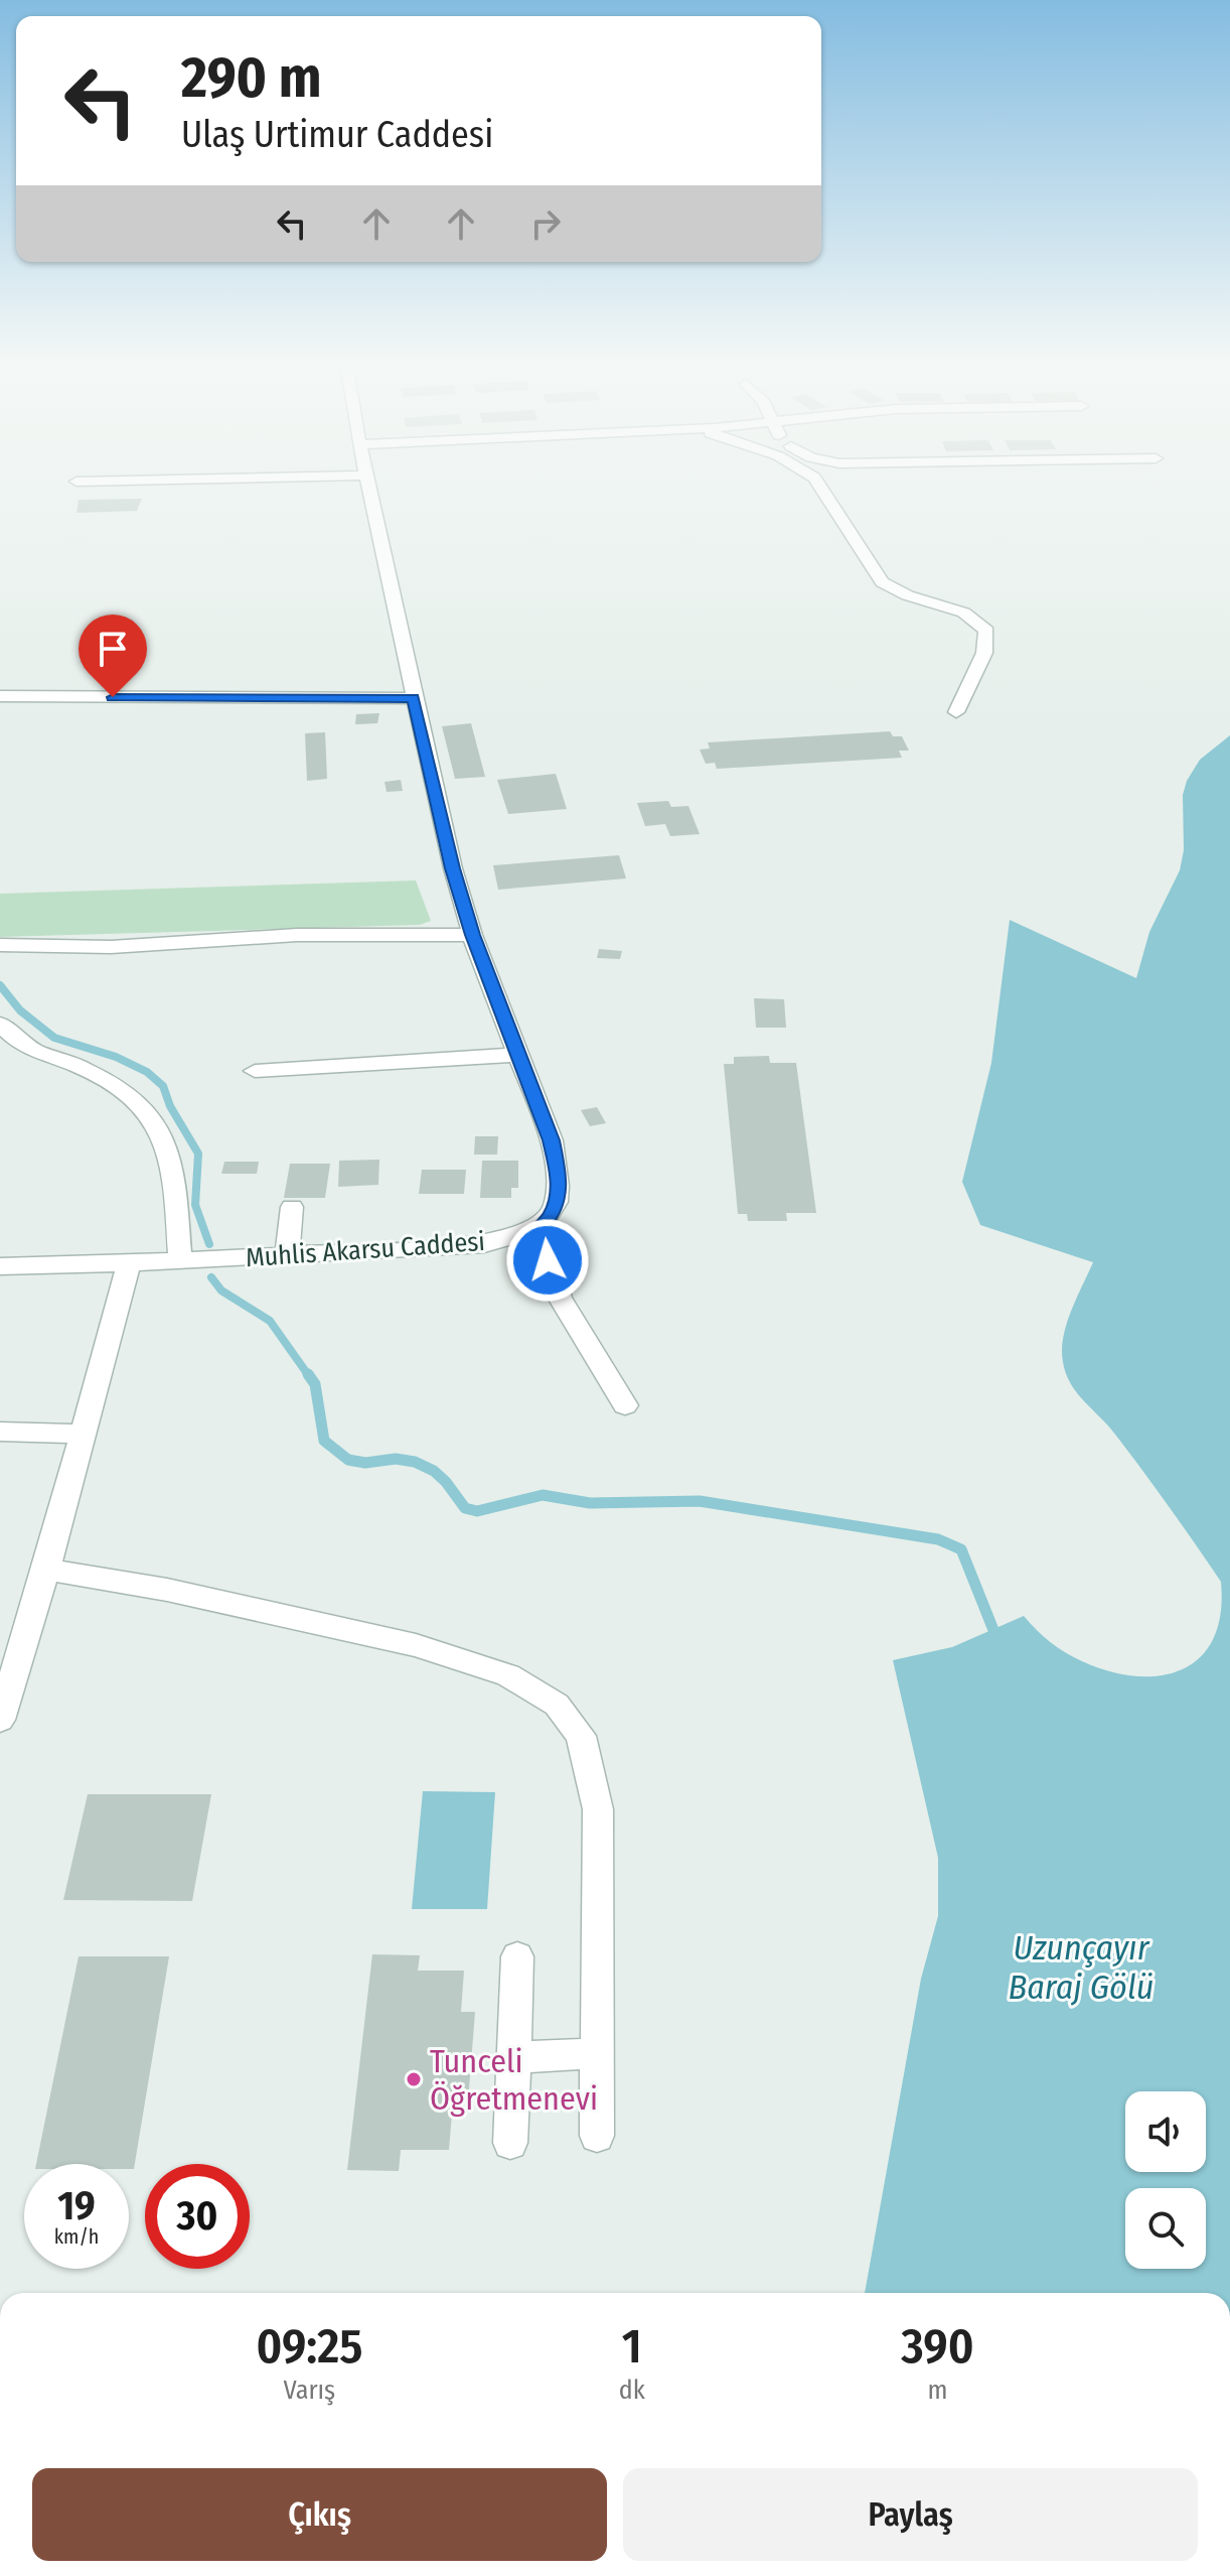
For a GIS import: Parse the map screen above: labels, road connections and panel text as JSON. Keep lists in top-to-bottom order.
{
  "streets": {
    "street": ["Muhlis Akarsu Caddesi"]
  },
  "water": ["Uzunçayır Baraj Gölü"],
  "places": ["Tunceli Öğretmenevi"],
  "page": {
    "turn": ["290 m", "Ulaş Urtimur Caddesi"],
    "speed": "19 km/h",
    "limit": "30",
    "eta": [
      "09:25",
      "Varış",
      "1",
      "dk",
      "390",
      "m"
    ],
    "buttons": ["Çıkış", "Paylaş"]
  }
}
